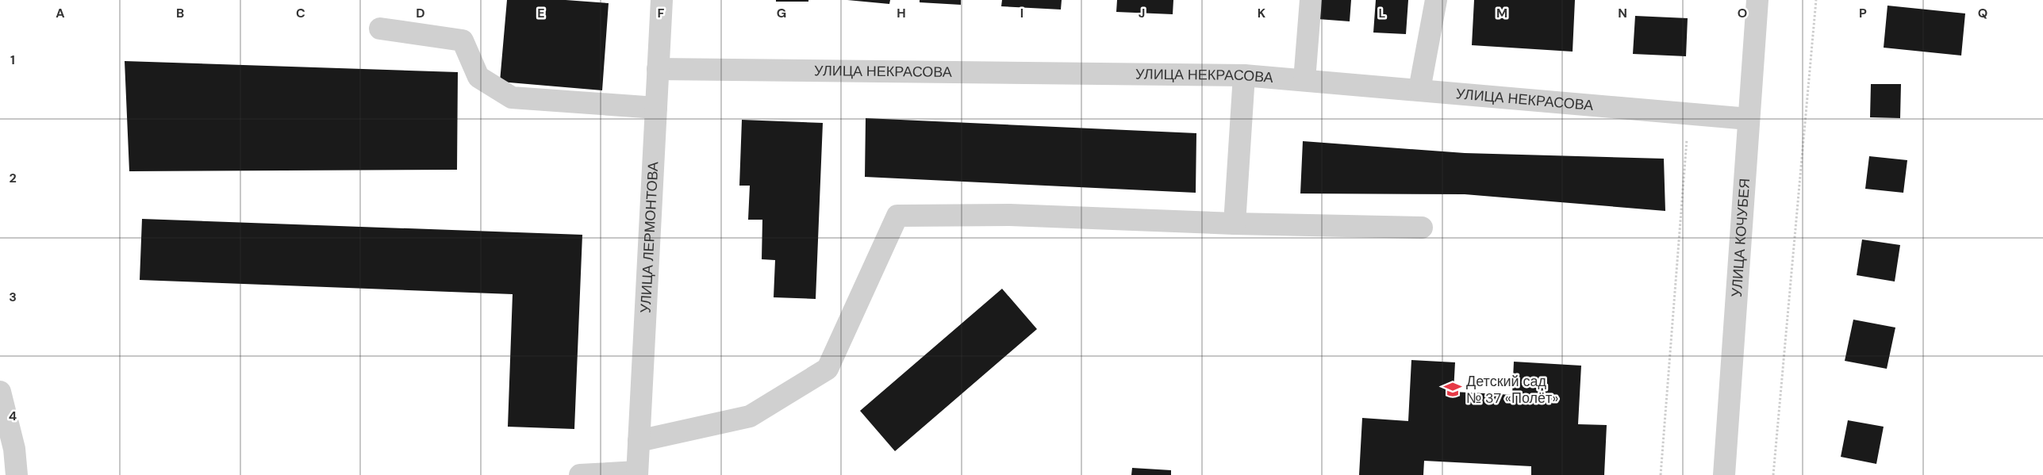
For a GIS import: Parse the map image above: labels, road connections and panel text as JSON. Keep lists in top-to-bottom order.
{
  "streets": {
    "street": ["УЛИЦА НЕКРАСОВА", "УЛИЦА КОЧУБЕЯ", "УЛИЦА ЛЕРМОНТОВА"]
  },
  "crossings": [
    ["УЛИЦА НЕКРАСОВА", "УЛИЦА КОЧУБЕЯ"],
    ["УЛИЦА НЕКРАСОВА", "УЛИЦА ЛЕРМОНТОВА"]
  ],
  "places": {
    "school or university": ["Детский сад № 37 «Полёт»"]
  },
  "grid": {
    "columns": [
      "A",
      "B",
      "C",
      "D",
      "E",
      "F",
      "G",
      "H",
      "I",
      "J",
      "K",
      "L",
      "M",
      "N",
      "O",
      "P",
      "Q"
    ],
    "rows": [
      "1",
      "2",
      "3",
      "4"
    ]
  }
}
